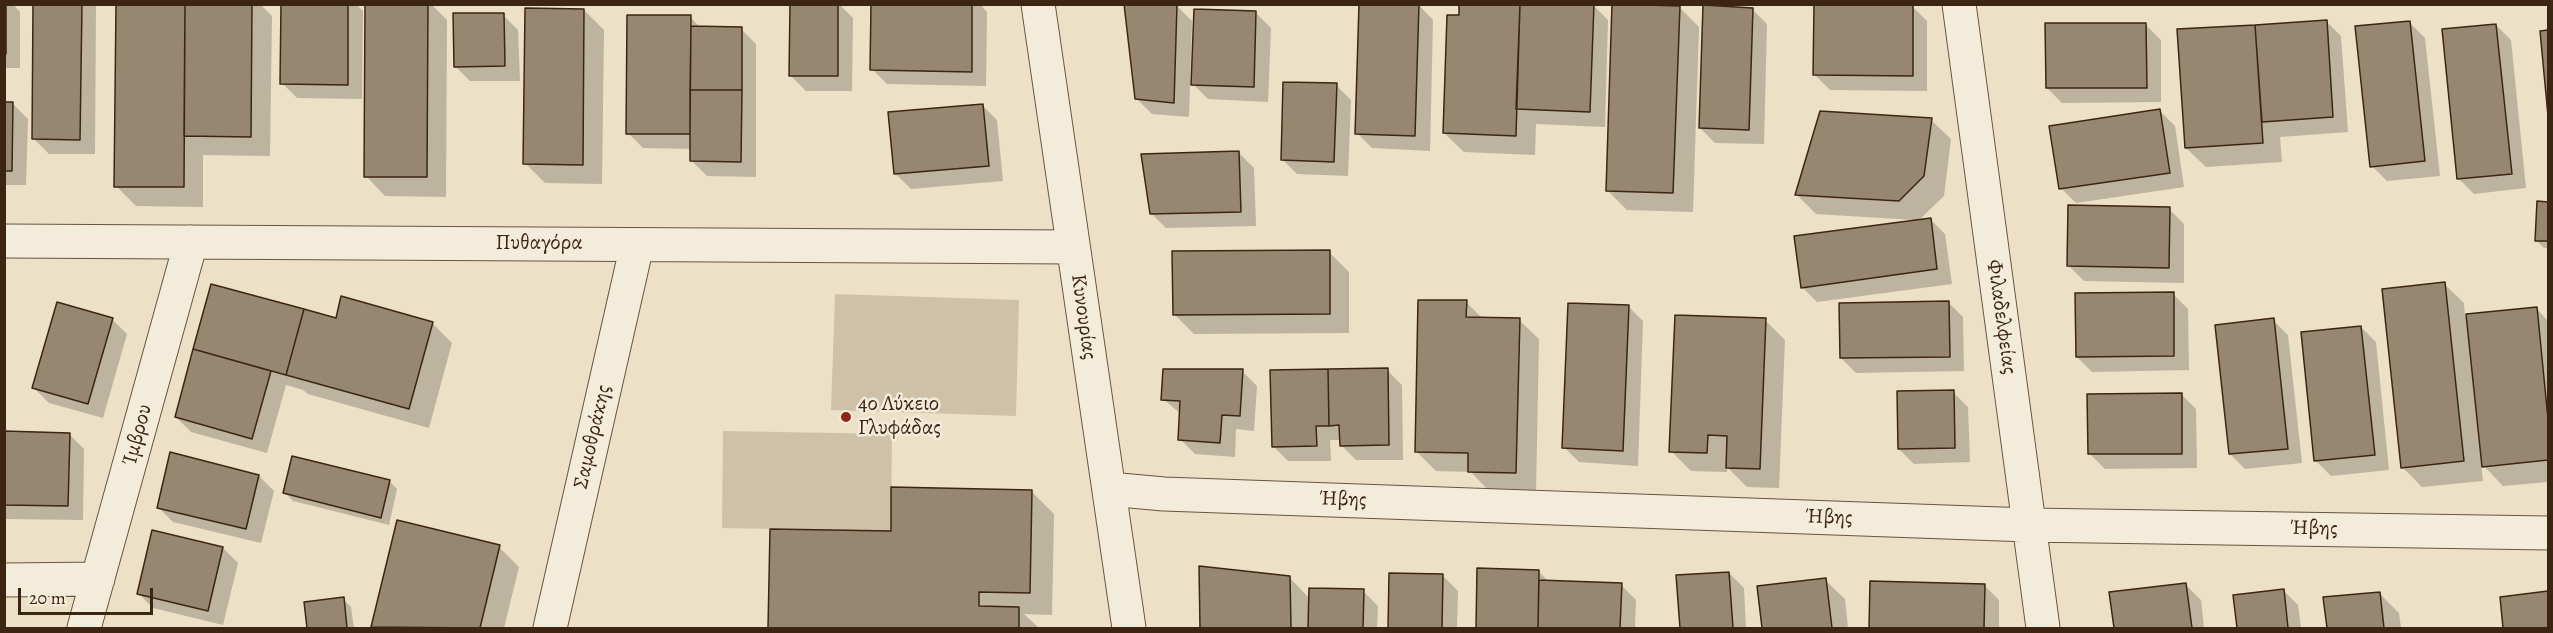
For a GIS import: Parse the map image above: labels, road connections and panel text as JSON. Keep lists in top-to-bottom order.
{
  "streets": {
    "street": [
      "Πυθαγόρα",
      "Κυνουρίας",
      "Φιλαδελφείας",
      "Ίμβρου",
      "Σαμοθράκης",
      "Ήβης"
    ]
  },
  "crossings": [
    ["Πυθαγόρα", "Κυνουρίας"],
    ["Πυθαγόρα", "Ίμβρου"],
    ["Πυθαγόρα", "Σαμοθράκης"],
    ["Κυνουρίας", "Ήβης"],
    ["Φιλαδελφείας", "Ήβης"]
  ],
  "places": ["4ο Λύκειο Γλυφάδας"],
  "scale_bar": "20 m"
}
